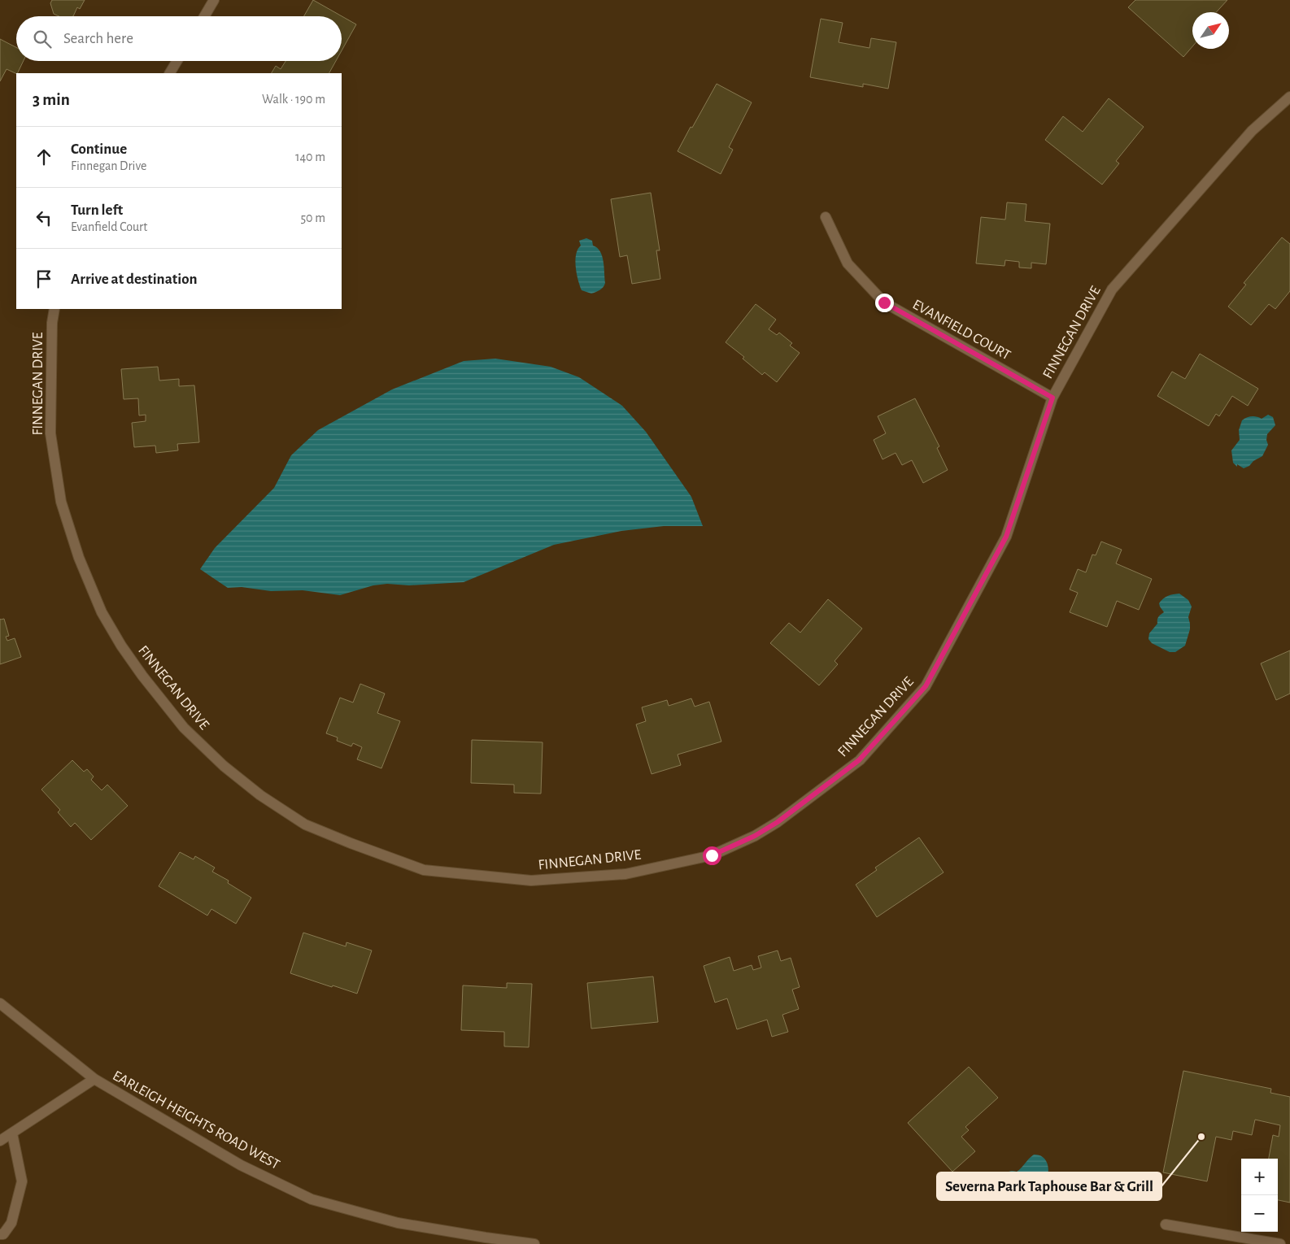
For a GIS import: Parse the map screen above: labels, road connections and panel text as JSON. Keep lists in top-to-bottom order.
{
  "streets": {
    "street": ["EVANFIELD COURT", "FINNEGAN DRIVE", "EARLEIGH HEIGHTS ROAD WEST"]
  },
  "crossings": [
    ["EVANFIELD COURT", "FINNEGAN DRIVE"]
  ],
  "places": ["Severna Park Taphouse Bar & Grill"],
  "north": "top right",
  "page": {
    "search": "Search here",
    "heading": ["3 min", "Walk · 190 m"],
    "list": [
      ["Continue", "Finnegan Drive", "140 m"],
      ["Turn left", "Evanfield Court", "50 m"],
      "Arrive at destination"
    ],
    "map_buttons": ["+", "−"]
  }
}
